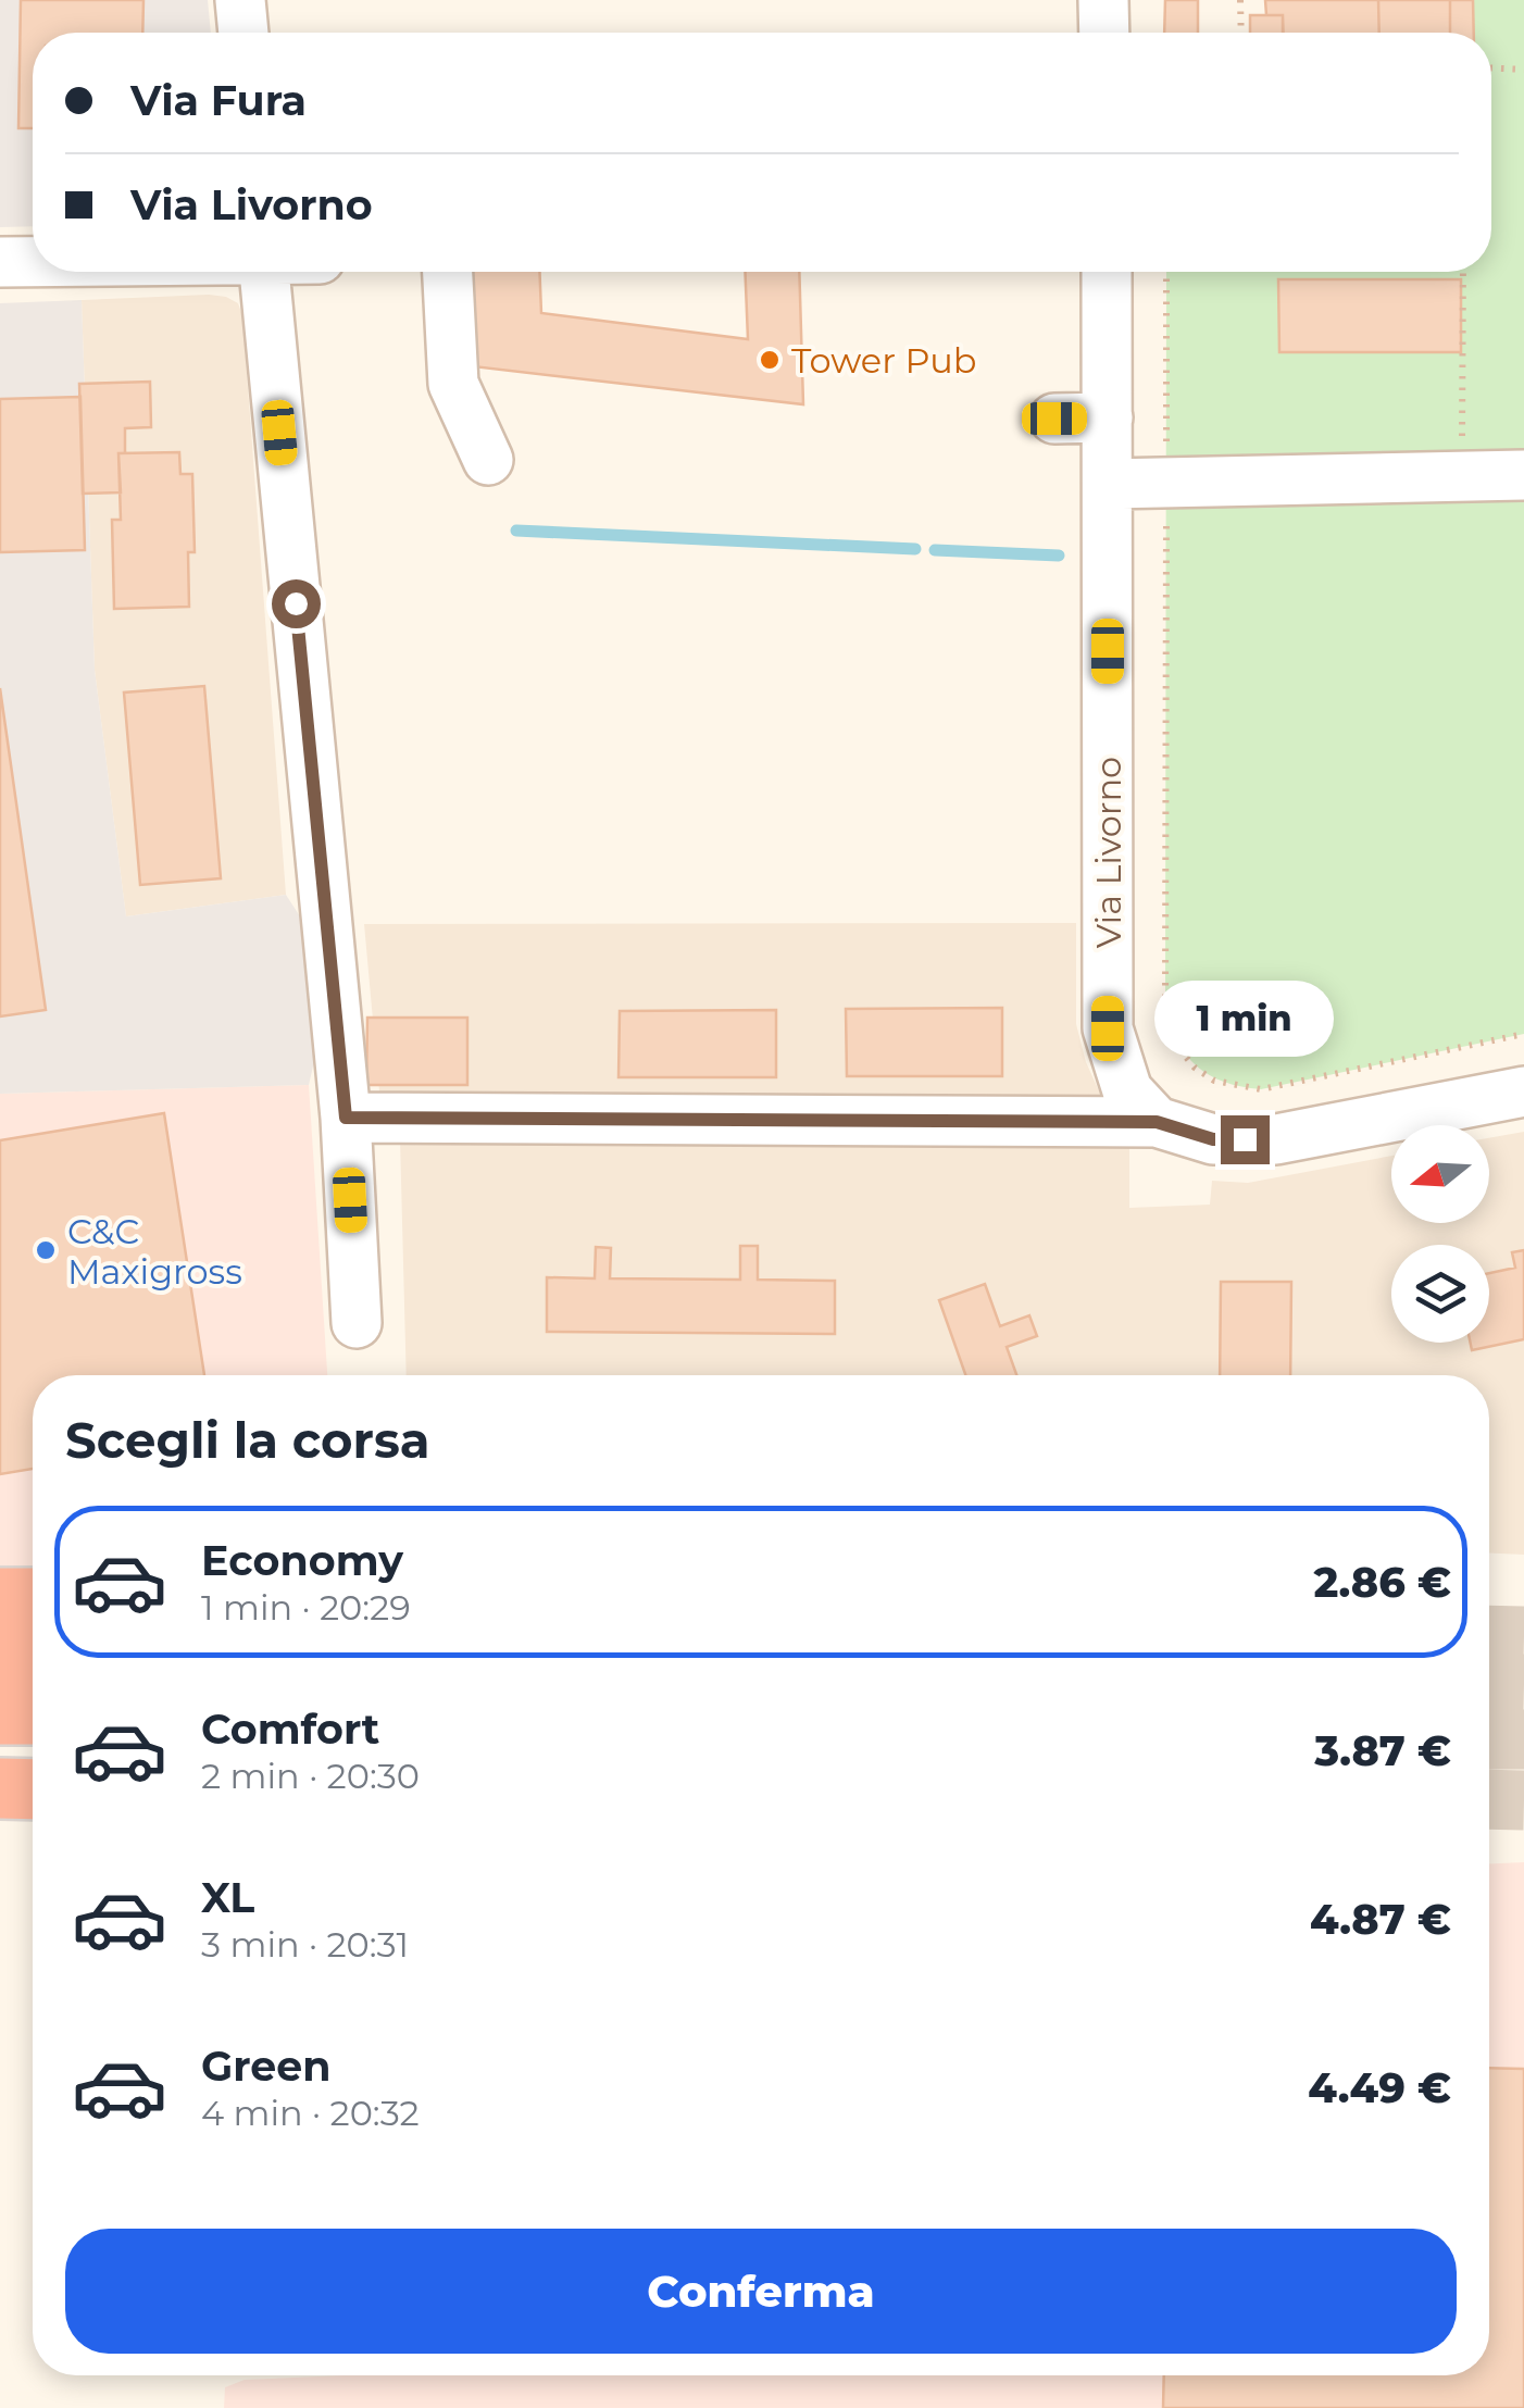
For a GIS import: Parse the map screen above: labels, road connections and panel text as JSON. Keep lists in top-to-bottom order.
{
  "streets": {
    "street": ["Via Livorno"]
  },
  "places": ["Tower Pub", "C&C Maxigross"],
  "north": "left",
  "page": {
    "banner": ["Via Fura", "Via Livorno"],
    "bubble": "1 min",
    "heading": "Scegli la corsa",
    "list": [
      {
        "name": "Economy",
        "note": "1 min · 20:29",
        "value": "2.86 €"
      },
      {
        "name": "Comfort",
        "note": "2 min · 20:30",
        "value": "3.87 €"
      },
      {
        "name": "XL",
        "note": "3 min · 20:31",
        "value": "4.87 €"
      },
      {
        "name": "Green",
        "note": "4 min · 20:32",
        "value": "4.49 €"
      }
    ],
    "buttons": "Conferma"
  }
}
